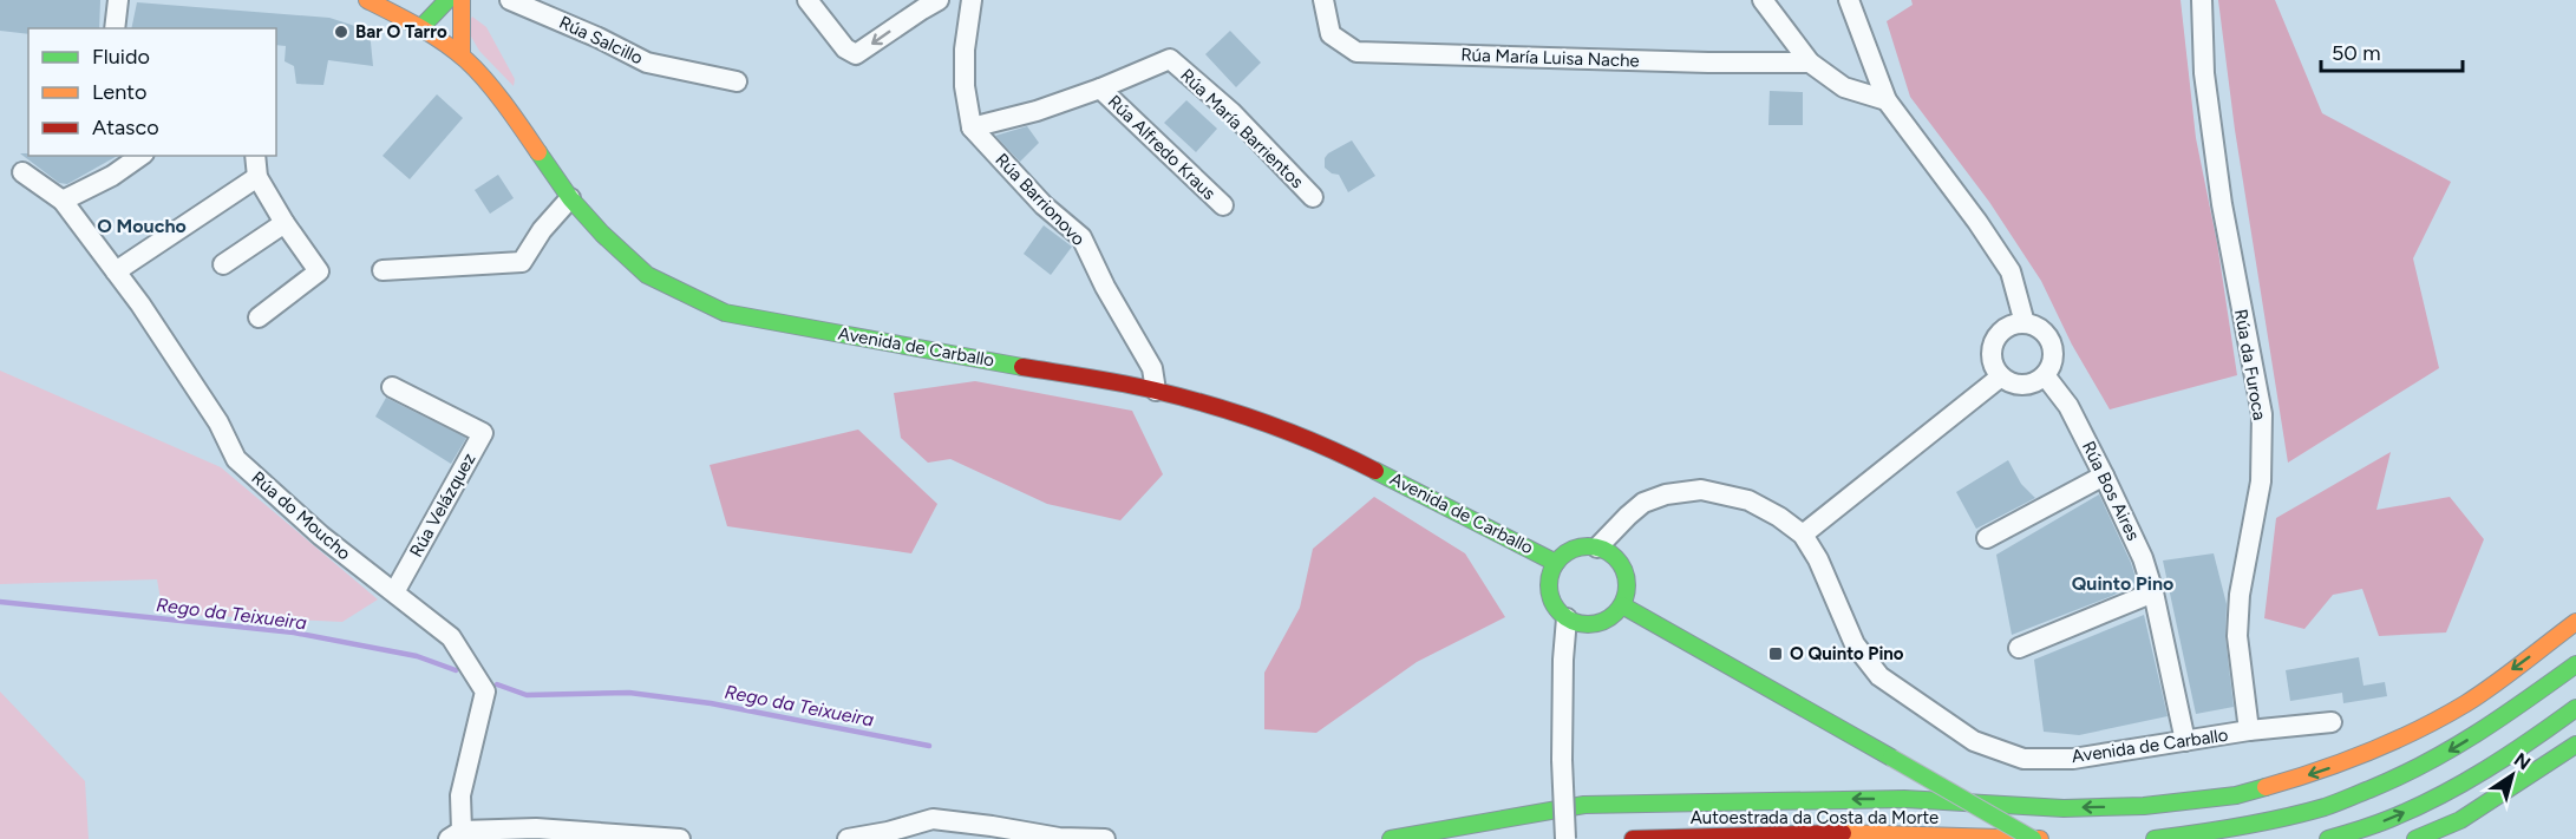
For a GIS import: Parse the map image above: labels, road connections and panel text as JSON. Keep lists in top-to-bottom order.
{
  "streets": {
    "main road": ["Avenida de Carballo", "Autoestrada da Costa da Morte"],
    "street": [
      "Rúa Salcillo",
      "Rúa María Luisa Nache",
      "Rúa María Barrientos",
      "Rúa Alfredo Kraus",
      "Rúa Barrionovo",
      "Rúa da Furoca",
      "Rúa Bos Aires",
      "Rúa Velázquez",
      "Rúa do Moucho"
    ]
  },
  "crossings": [
    ["Rúa María Barrientos", "Rúa Alfredo Kraus"],
    ["Rúa María Barrientos", "Rúa Barrionovo"],
    ["Rúa Barrionovo", "Avenida de Carballo"],
    ["Avenida de Carballo", "Rúa da Furoca"],
    ["Avenida de Carballo", "Rúa Bos Aires"],
    ["Rúa Velázquez", "Rúa do Moucho"]
  ],
  "districts": ["O Moucho", "Quinto Pino"],
  "water": ["Rego da Teixueira"],
  "places": {
    "other": ["Bar O Tarro"],
    "transit": ["O Quinto Pino"]
  },
  "legend": ["Fluido", "Lento", "Atasco"],
  "scale_bar": "50 m",
  "north": "top right"
}
